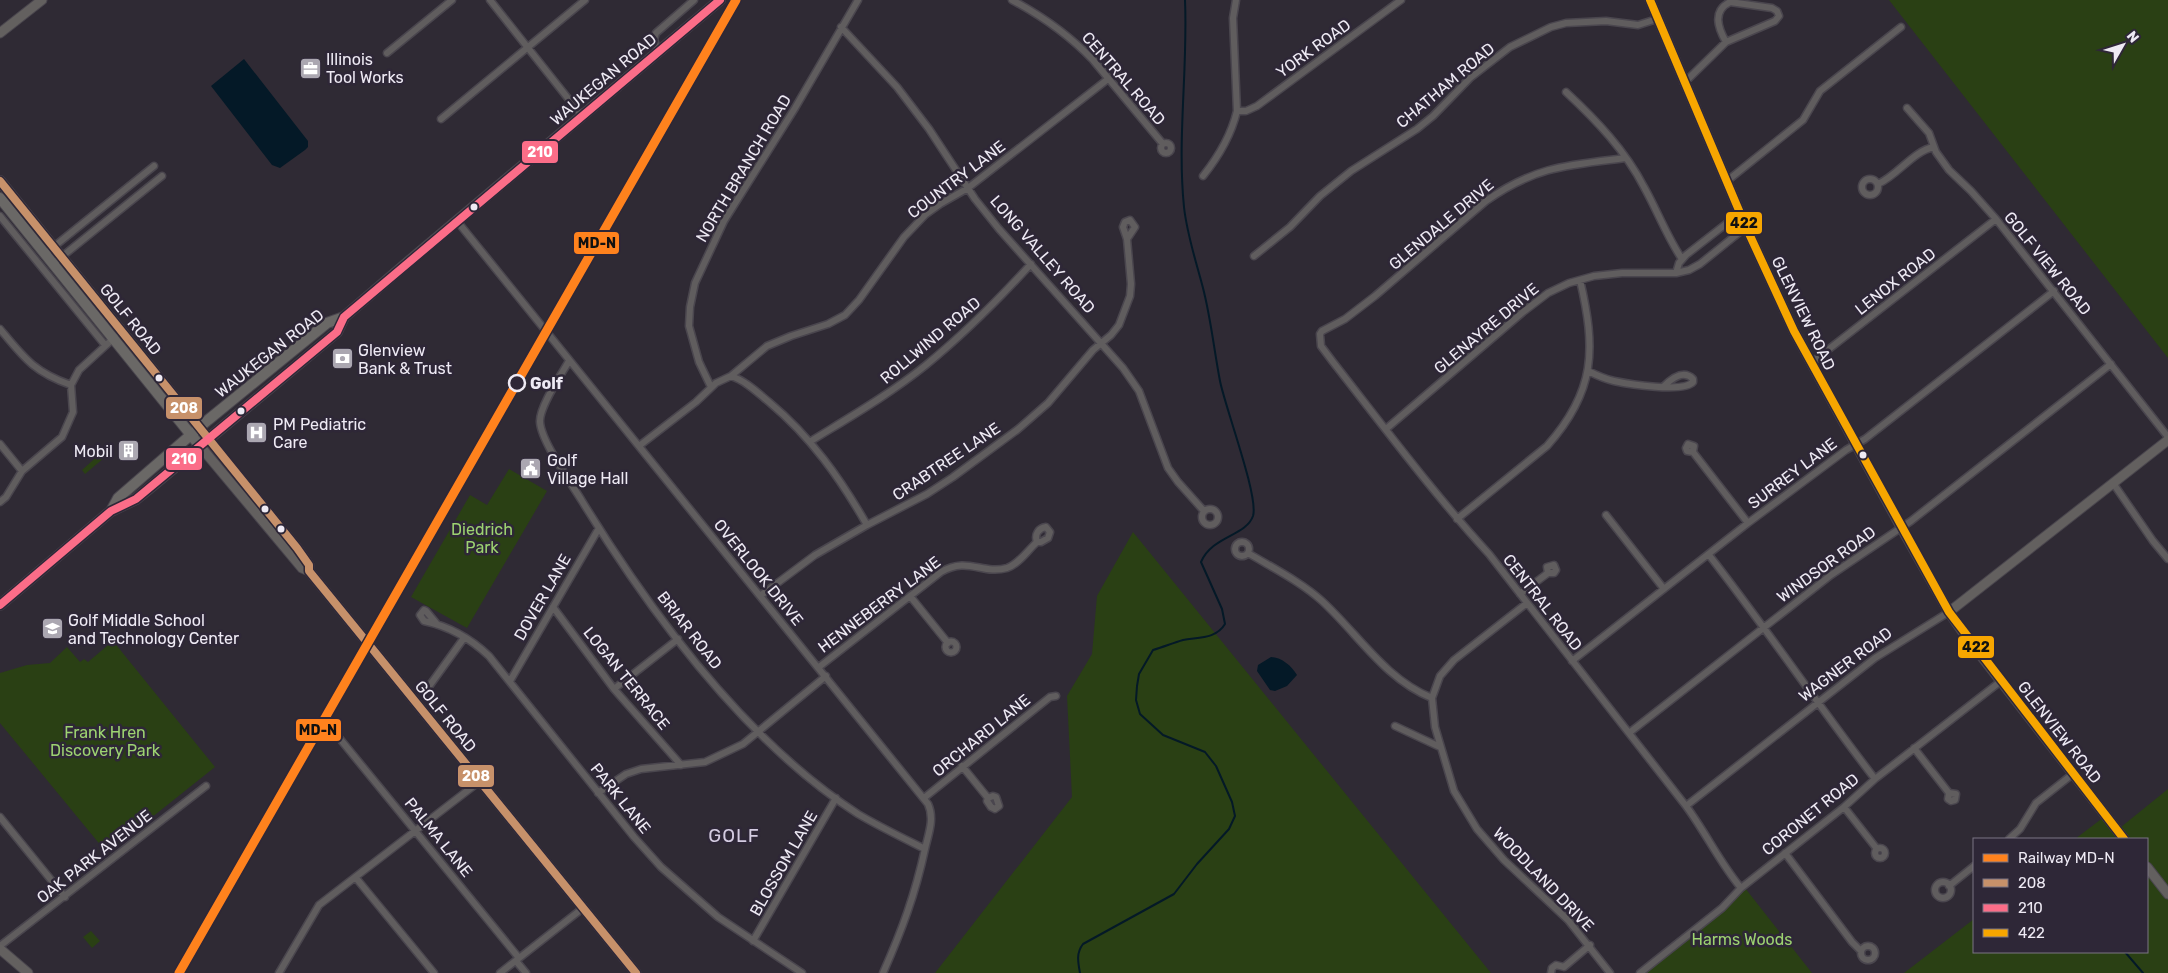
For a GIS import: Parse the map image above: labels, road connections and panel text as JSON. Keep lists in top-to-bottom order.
{
  "streets": {
    "main road": [
      "WAUKEGAN ROAD",
      "GLENVIEW ROAD",
      "GOLF ROAD",
      "WAGNER ROAD"
    ],
    "street": [
      "YORK ROAD",
      "CENTRAL ROAD",
      "CHATHAM ROAD",
      "NORTH BRANCH ROAD",
      "COUNTRY LANE",
      "GLENDALE DRIVE",
      "LONG VALLEY ROAD",
      "GOLF VIEW ROAD",
      "LENOX ROAD",
      "GLENAYRE DRIVE",
      "ROLLWIND ROAD",
      "CRABTREE LANE",
      "SURREY LANE",
      "WINDSOR ROAD",
      "OVERLOOK DRIVE",
      "DOVER LANE",
      "HENNEBERRY LANE",
      "BRIAR ROAD",
      "LOGAN TERRACE",
      "ORCHARD LANE",
      "PARK LANE",
      "CORONET ROAD",
      "PALMA LANE",
      "OAK PARK AVENUE",
      "BLOSSOM LANE",
      "WOODLAND DRIVE"
    ]
  },
  "crossings": [
    ["CENTRAL ROAD", "COUNTRY LANE"],
    ["CENTRAL ROAD", "GLENDALE DRIVE"],
    ["CENTRAL ROAD", "GLENAYRE DRIVE"],
    ["CENTRAL ROAD", "SURREY LANE"],
    ["CENTRAL ROAD", "WINDSOR ROAD"],
    ["CENTRAL ROAD", "WAGNER ROAD"],
    ["CENTRAL ROAD", "CORONET ROAD"],
    ["CENTRAL ROAD", "WOODLAND DRIVE"],
    ["WAUKEGAN ROAD", "GOLF ROAD"],
    ["WAUKEGAN ROAD", "OVERLOOK DRIVE"],
    ["CHATHAM ROAD", "GLENVIEW ROAD"],
    ["NORTH BRANCH ROAD", "COUNTRY LANE"],
    ["NORTH BRANCH ROAD", "LONG VALLEY ROAD"],
    ["COUNTRY LANE", "LONG VALLEY ROAD"],
    ["COUNTRY LANE", "OVERLOOK DRIVE"],
    ["LONG VALLEY ROAD", "ROLLWIND ROAD"],
    ["LONG VALLEY ROAD", "CRABTREE LANE"],
    ["GOLF VIEW ROAD", "LENOX ROAD"],
    ["GOLF VIEW ROAD", "SURREY LANE"],
    ["GOLF VIEW ROAD", "WINDSOR ROAD"],
    ["GOLF VIEW ROAD", "WAGNER ROAD"],
    ["LENOX ROAD", "GLENVIEW ROAD"],
    ["GLENVIEW ROAD", "GLENAYRE DRIVE"],
    ["GLENVIEW ROAD", "SURREY LANE"],
    ["GLENVIEW ROAD", "WINDSOR ROAD"],
    ["GLENVIEW ROAD", "WAGNER ROAD"],
    ["GLENVIEW ROAD", "CORONET ROAD"],
    ["CRABTREE LANE", "OVERLOOK DRIVE"],
    ["OVERLOOK DRIVE", "HENNEBERRY LANE"],
    ["OVERLOOK DRIVE", "BRIAR ROAD"],
    ["OVERLOOK DRIVE", "ORCHARD LANE"],
    ["DOVER LANE", "BRIAR ROAD"],
    ["DOVER LANE", "LOGAN TERRACE"],
    ["DOVER LANE", "PARK LANE"],
    ["BRIAR ROAD", "BLOSSOM LANE"],
    ["PARK LANE", "BLOSSOM LANE"]
  ],
  "districts": ["GOLF"],
  "parks": ["Diedrich Park", "Frank Hren Discovery Park", "Harms Woods"],
  "places": {
    "office": ["Illinois Tool Works"],
    "bank": ["Glenview Bank & Trust"],
    "other": ["Golf"],
    "hospital": ["PM Pediatric Care"],
    "building": ["Mobil"],
    "public building": ["Golf Village Hall"],
    "school or university": ["Golf Middle School and Technology Center"]
  },
  "lines": [
    "rail line MD-N",
    "transit line 210",
    "transit line 422",
    "transit line 208"
  ],
  "legend": [
    "Railway MD-N",
    "208",
    "210",
    "422"
  ],
  "north": "top right"
}
